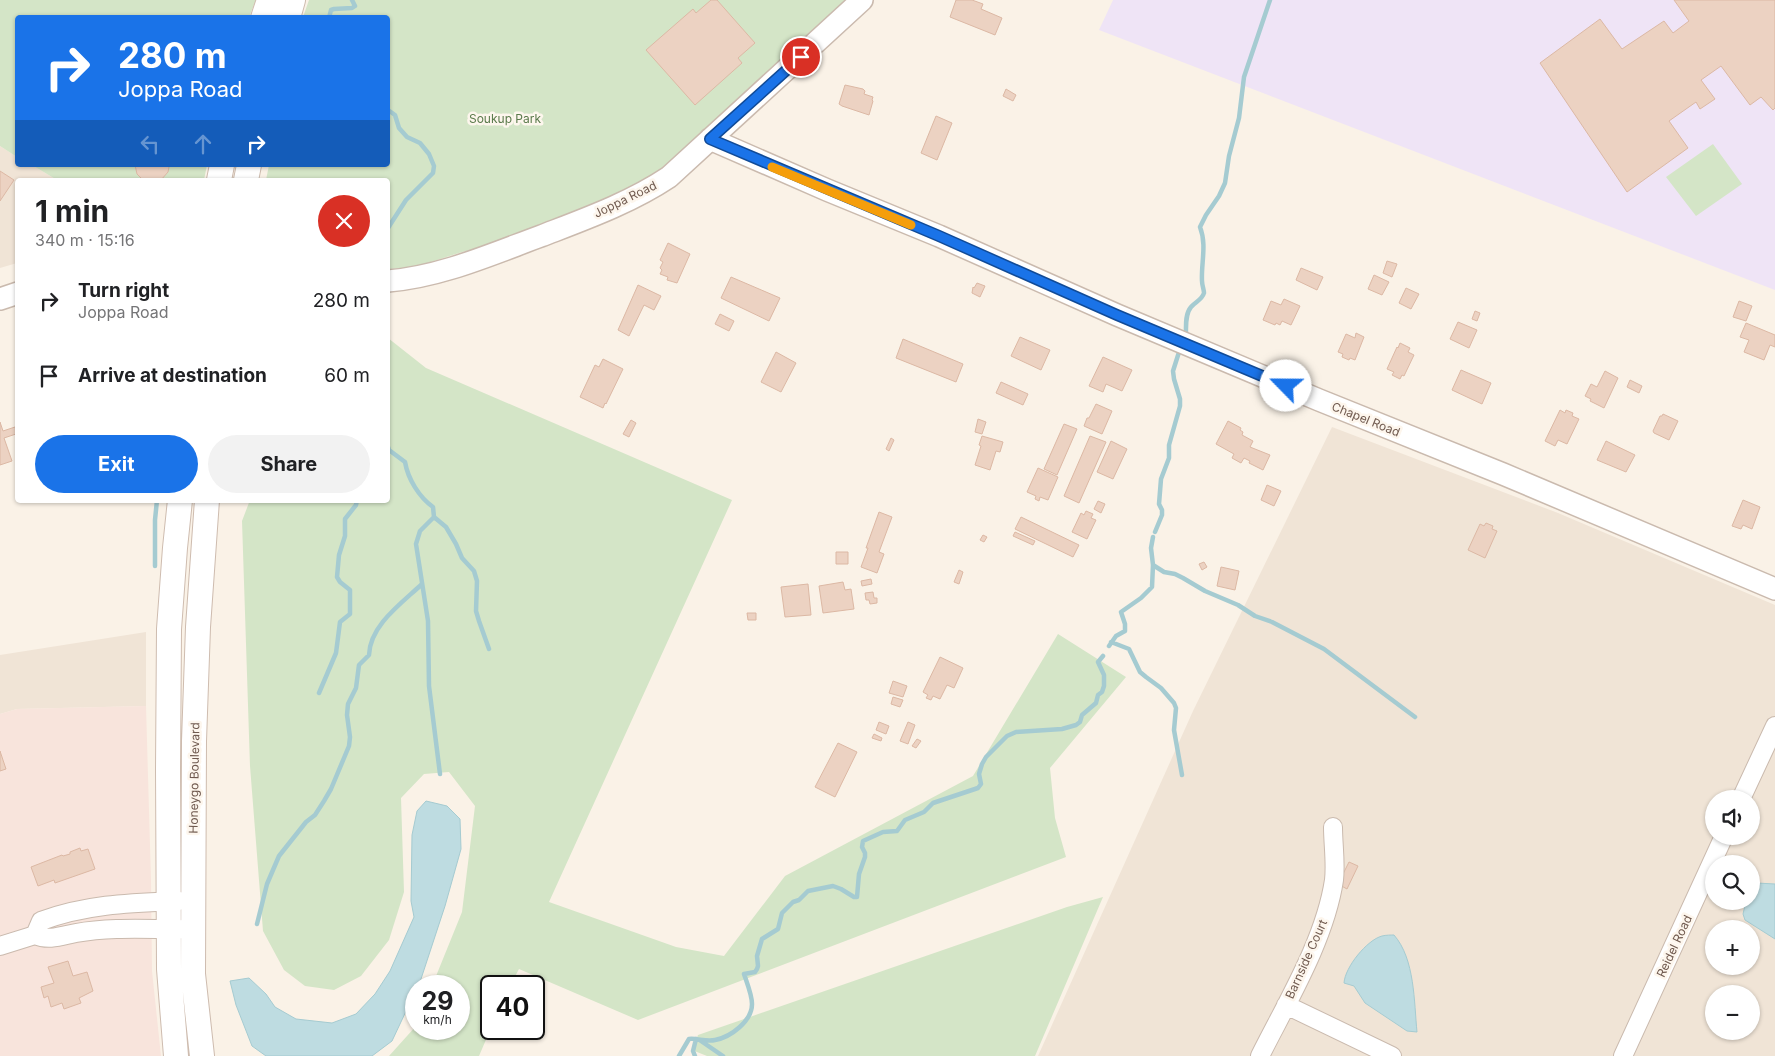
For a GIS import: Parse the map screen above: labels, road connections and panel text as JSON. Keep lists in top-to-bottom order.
{
  "streets": {
    "main road": ["Honeygo Boulevard"],
    "street": [
      "Joppa Road",
      "Chapel Road",
      "Reidel Road",
      "Barnside Court"
    ]
  },
  "crossings": [
    ["Joppa Road", "Chapel Road"]
  ],
  "parks": ["Soukup Park"],
  "page": {
    "turn": ["280 m", "Joppa Road"],
    "heading": ["1 min", "340 m · 15:16"],
    "list": [
      {
        "name": "Turn right",
        "note": "Joppa Road",
        "value": "280 m"
      },
      {
        "name": "Arrive at destination",
        "value": "60 m"
      }
    ],
    "buttons": ["Exit", "Share"],
    "map_buttons": ["+", "−"],
    "speed": "29 km/h",
    "limit": "40"
  }
}
